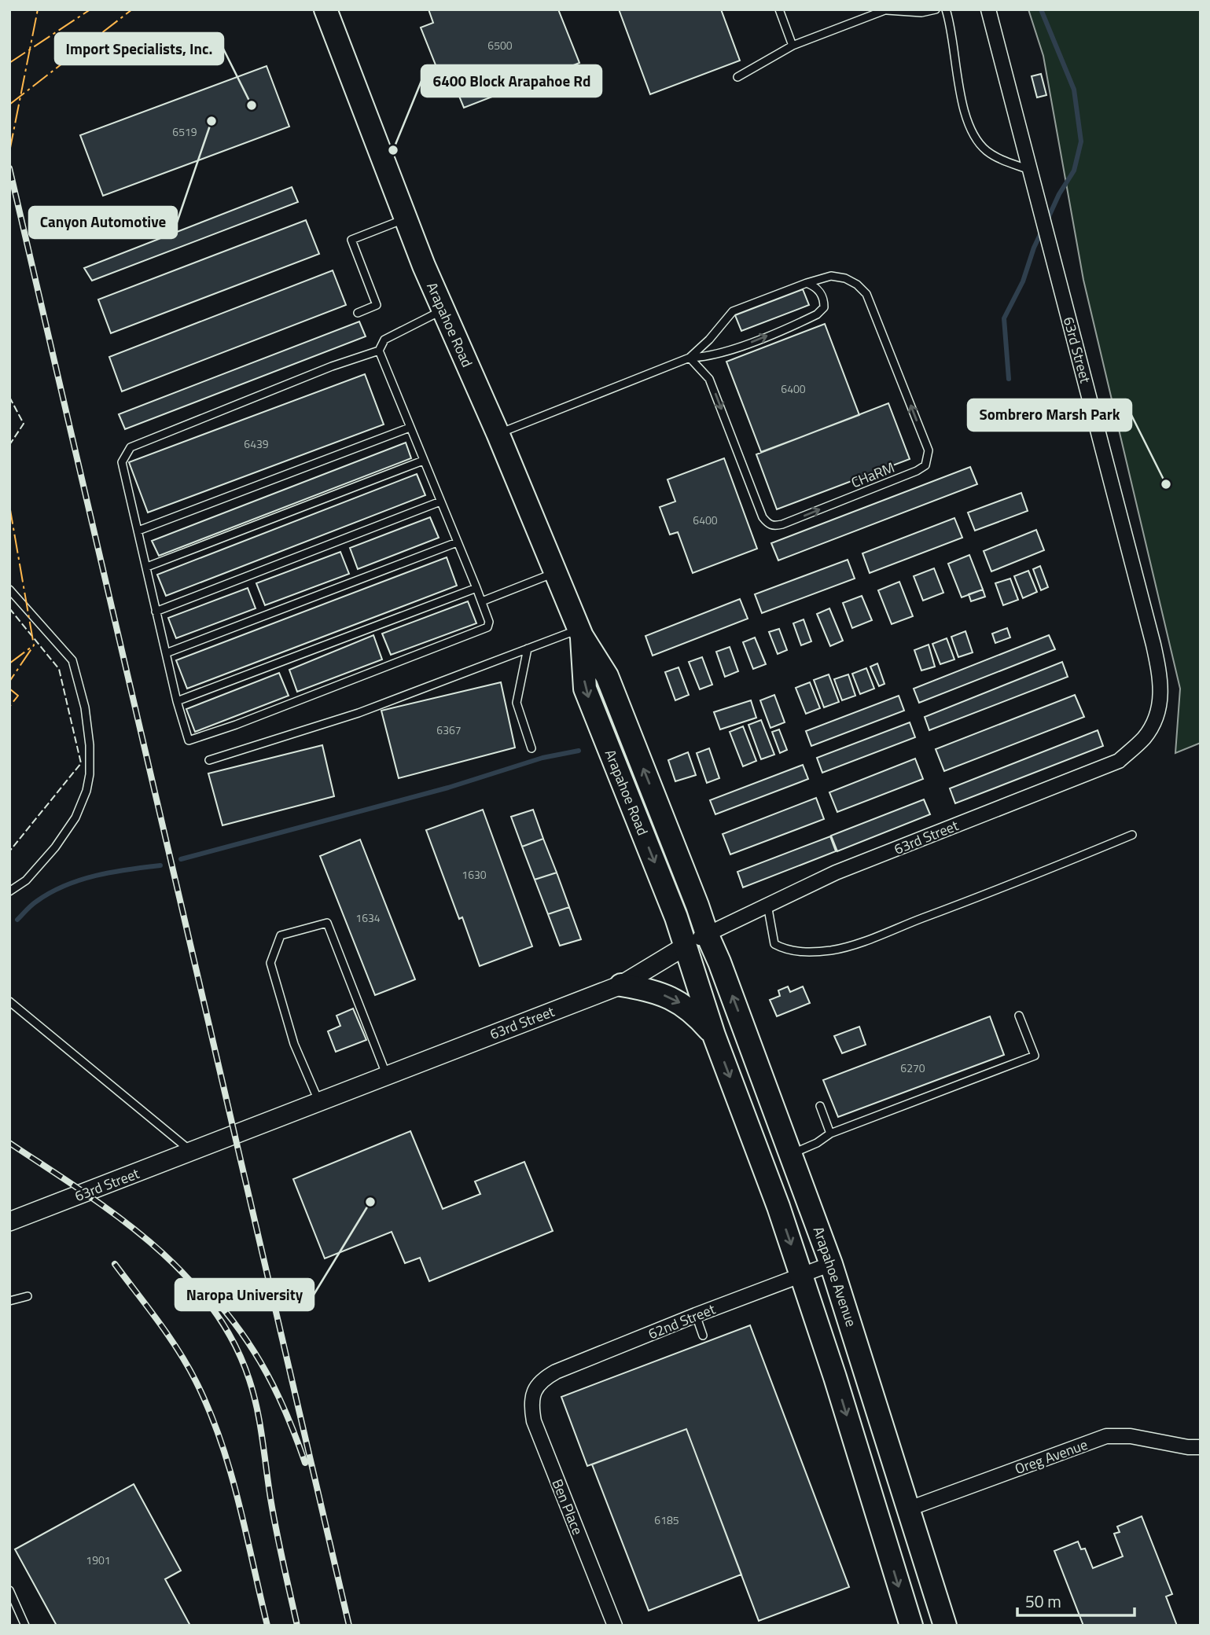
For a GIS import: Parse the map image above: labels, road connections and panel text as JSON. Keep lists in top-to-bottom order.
{
  "streets": {
    "main road": ["Arapahoe Road", "Arapahoe Avenue"],
    "street": [
      "63rd Street",
      "62nd Street",
      "Oreg Avenue",
      "Ben Place"
    ],
    "lane": ["CHaRM"]
  },
  "crossings": [
    ["Arapahoe Road", "63rd Street"],
    ["Arapahoe Road", "Arapahoe Avenue"],
    ["63rd Street", "Arapahoe Avenue"],
    ["Arapahoe Avenue", "62nd Street"],
    ["Arapahoe Avenue", "Oreg Avenue"],
    ["62nd Street", "Ben Place"]
  ],
  "places": [
    "Import Specialists, Inc.",
    "Canyon Automotive",
    "6400 Block Arapahoe Rd",
    "Sombrero Marsh Park",
    "Naropa University"
  ],
  "house_numbers": [
    "6500",
    "6519",
    "6400",
    "6439",
    "6400",
    "6367",
    "1630",
    "1634",
    "6270",
    "6185",
    "1901"
  ],
  "scale_bar": "50 m"
}
